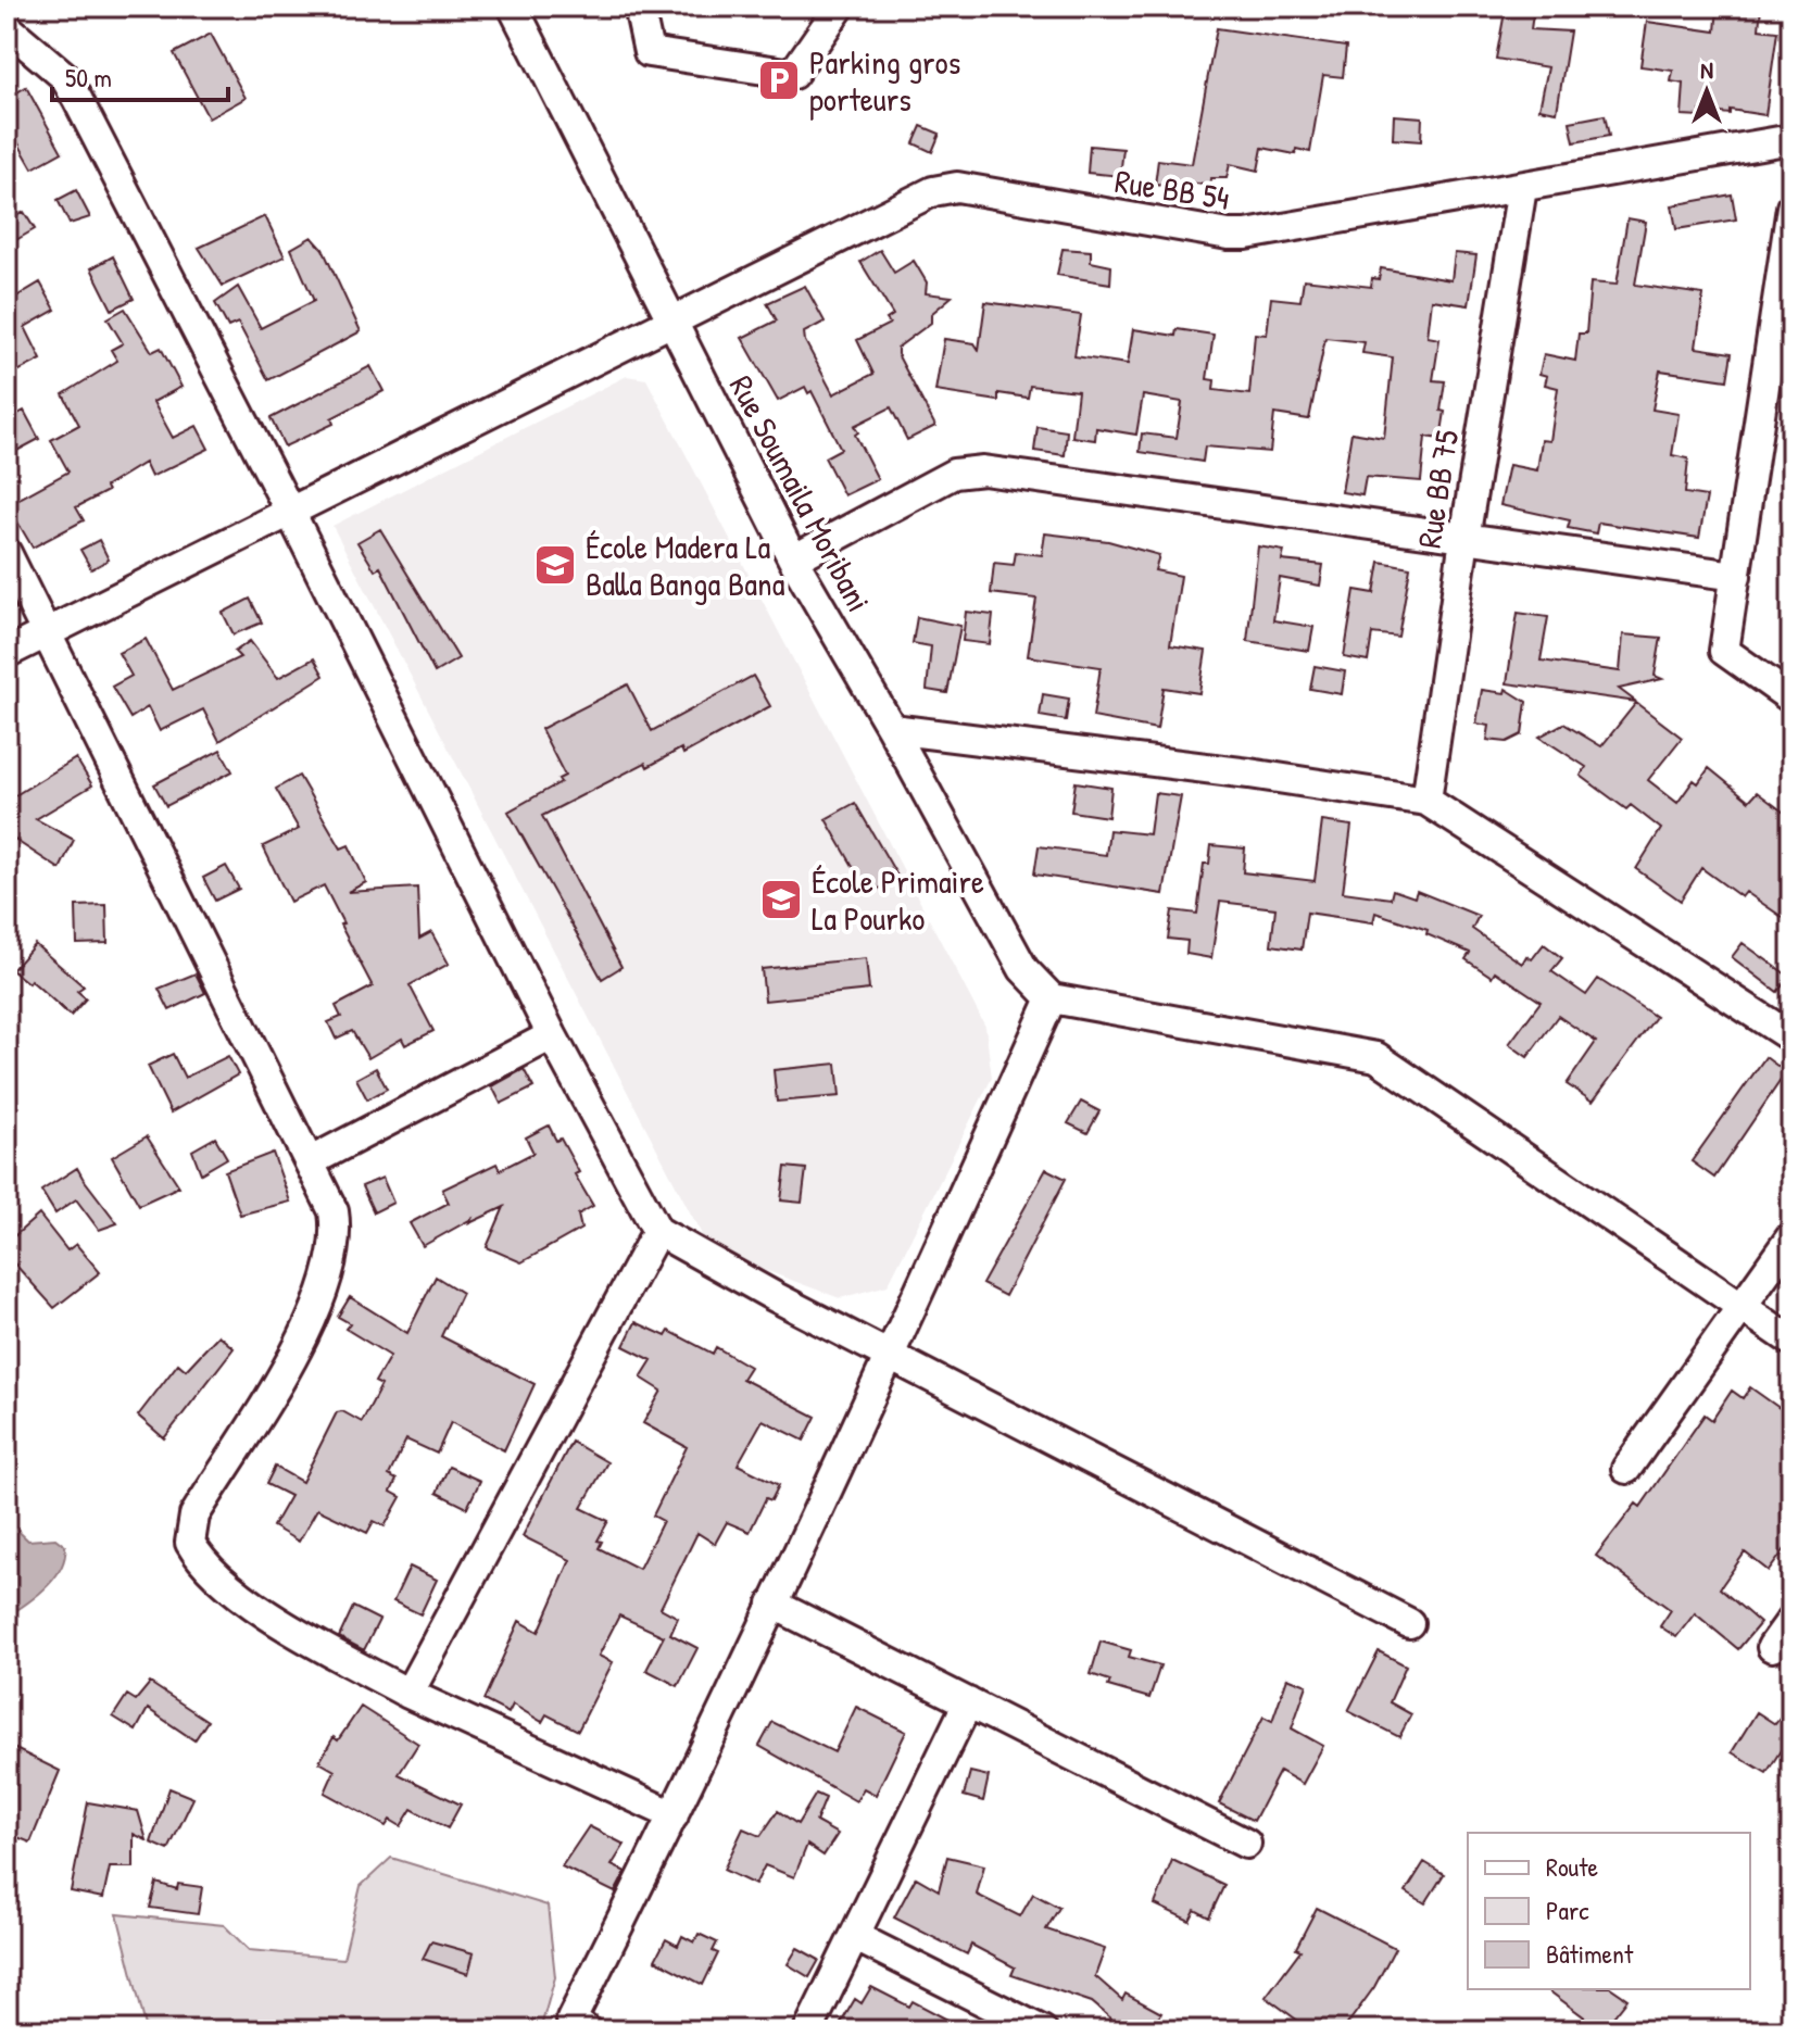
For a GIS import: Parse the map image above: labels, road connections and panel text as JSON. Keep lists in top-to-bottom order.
{
  "streets": {
    "street": ["Rue BB 54", "Rue BB 75", "Rue Soumaila Moribani"]
  },
  "crossings": [
    ["Rue BB 54", "Rue BB 75"],
    ["Rue BB 54", "Rue Soumaila Moribani"]
  ],
  "places": {
    "parking": ["Parking gros porteurs"],
    "school or university": ["École Madera La Balla Banga Bana", "École Primaire La Pourko"]
  },
  "legend": ["Route", "Parc", "Bâtiment"],
  "scale_bar": "50 m",
  "north": "top"
}
